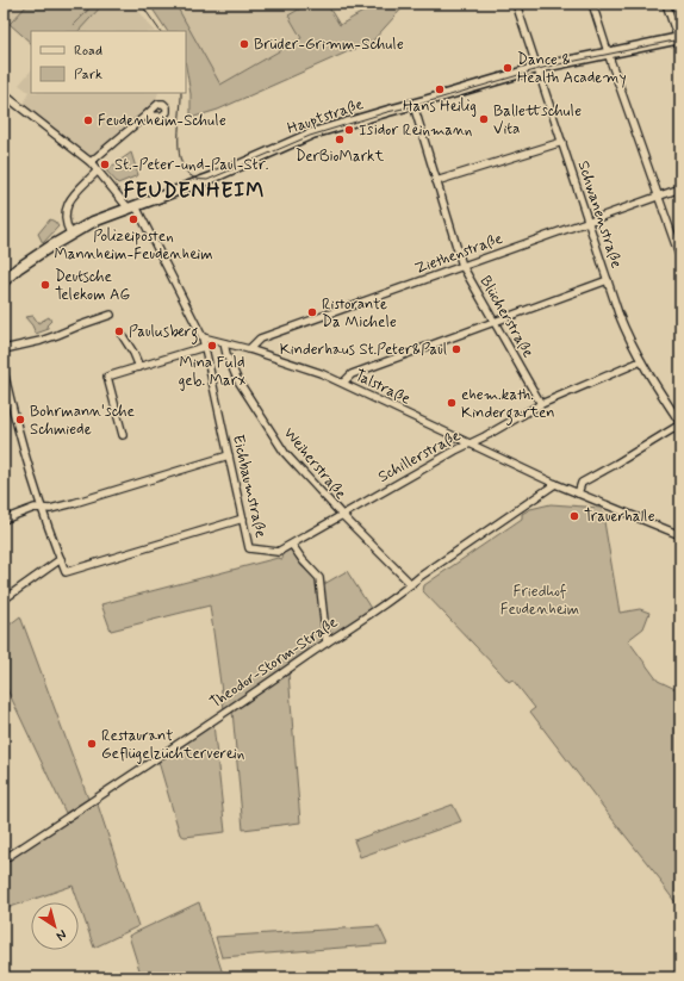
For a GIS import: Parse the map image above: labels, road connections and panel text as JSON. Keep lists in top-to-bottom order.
{
  "streets": {
    "street": [
      "Hauptstraße",
      "Schwanenstraße",
      "Ziethenstraße",
      "Blücherstraße",
      "Talstraße",
      "Schillerstraße",
      "Weiherstraße",
      "Eichbaumstraße",
      "Theodor-Storm-Straße"
    ]
  },
  "crossings": [
    ["Hauptstraße", "Schwanenstraße"],
    ["Hauptstraße", "Blücherstraße"],
    ["Schwanenstraße", "Ziethenstraße"],
    ["Schwanenstraße", "Schillerstraße"],
    ["Ziethenstraße", "Blücherstraße"],
    ["Ziethenstraße", "Talstraße"],
    ["Blücherstraße", "Schillerstraße"],
    ["Talstraße", "Schillerstraße"],
    ["Talstraße", "Weiherstraße"],
    ["Talstraße", "Eichbaumstraße"],
    ["Talstraße", "Theodor-Storm-Straße"],
    ["Schillerstraße", "Weiherstraße"],
    ["Schillerstraße", "Eichbaumstraße"],
    ["Weiherstraße", "Theodor-Storm-Straße"]
  ],
  "districts": ["FEUDENHEIM"],
  "parks": ["Friedhof Feudenheim"],
  "places": [
    "Brüder-Grimm-Schule",
    "Dance & Health Academy",
    "Hans Heilig",
    "Ballettschule Vita",
    "Feudenheim-Schule",
    "Isidor Reinmann",
    "DerBioMarkt",
    "St.-Peter-und-Paul-Str.",
    "Polizeiposten Mannheim-Feudenheim",
    "Deutsche Telekom AG",
    "Ristorante Da Michele",
    "Paulusberg",
    "Mina Fuld geb. Marx",
    "Kinderhaus St.Peter&Paul",
    "ehem.kath. Kindergarten",
    "Bohrmann'sche Schmiede",
    "Trauerhalle",
    "Restaurant Geflügelzüchterverein"
  ],
  "legend": ["Road", "Park"],
  "north": "bottom right"
}
